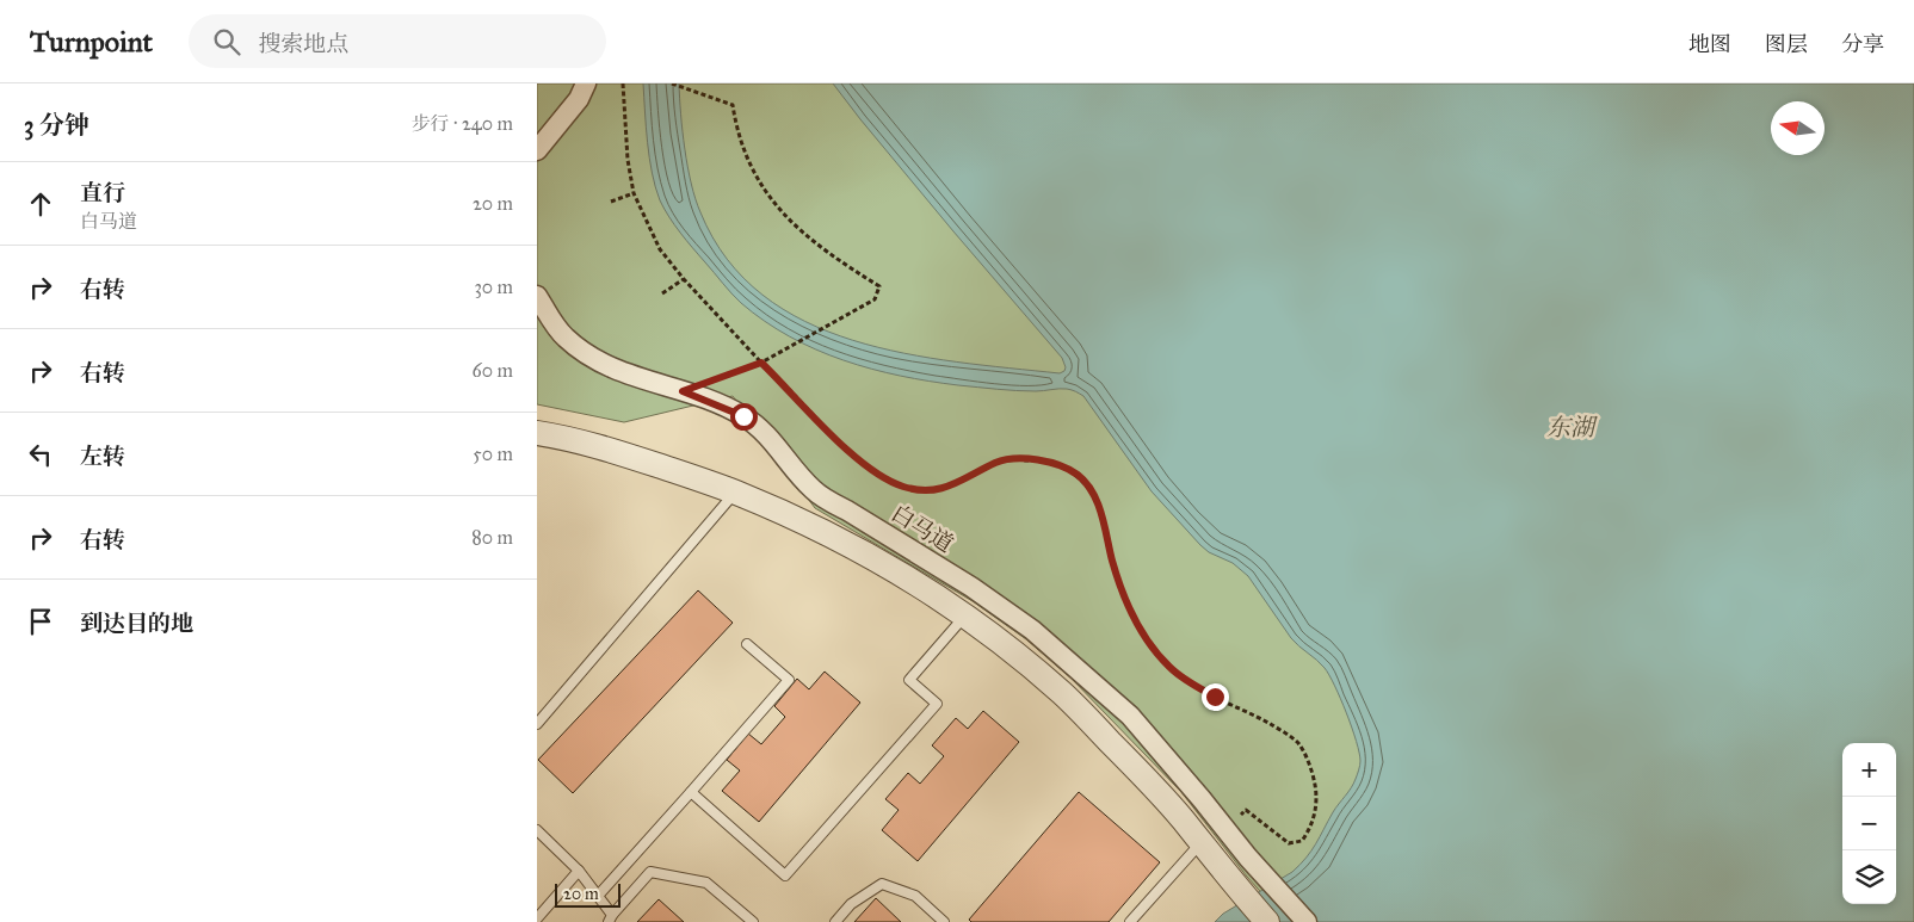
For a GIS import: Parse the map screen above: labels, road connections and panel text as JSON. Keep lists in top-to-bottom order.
{
  "streets": {
    "street": ["白马道"]
  },
  "water": ["东湖"],
  "scale_bar": "20 m",
  "north": "left",
  "page": {
    "header": "Turnpoint",
    "search": "搜索地点",
    "nav": ["地图", "图层", "分享"],
    "heading": ["3 分钟", "步行 · 240 m"],
    "list": [
      ["直行", "白马道", "20 m"],
      ["右转", "30 m"],
      ["右转", "60 m"],
      ["左转", "50 m"],
      ["右转", "80 m"],
      "到达目的地"
    ],
    "map_buttons": ["+", "−"],
    "scale": "20 m"
  }
}
